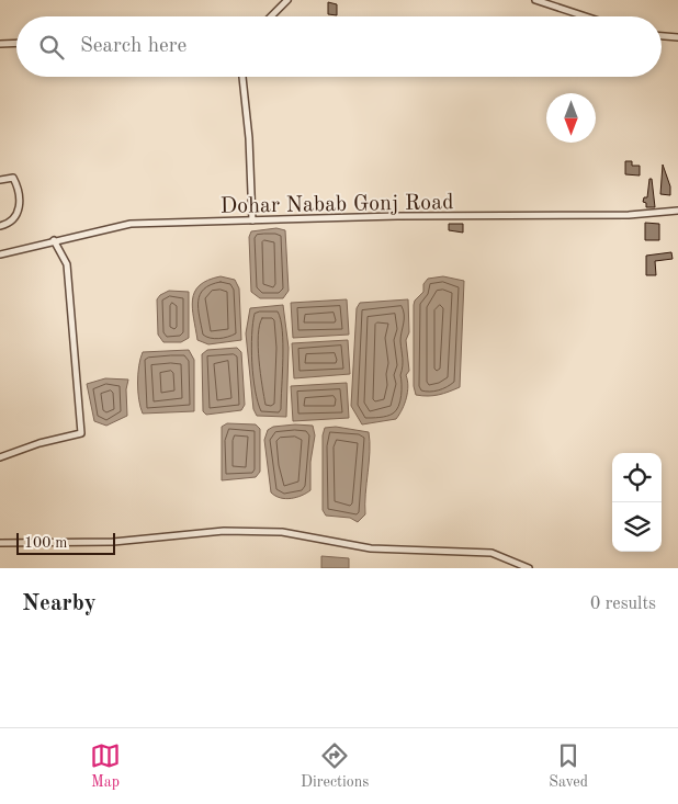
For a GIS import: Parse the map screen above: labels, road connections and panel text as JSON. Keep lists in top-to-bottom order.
{
  "streets": {
    "street": ["Dohar Nabab Gonj Road"]
  },
  "scale_bar": "100 m",
  "north": "bottom",
  "page": {
    "search": "Search here",
    "scale": "100 m",
    "heading": ["Nearby", "0 results"],
    "nav": ["Map", "Directions", "Saved"]
  }
}
